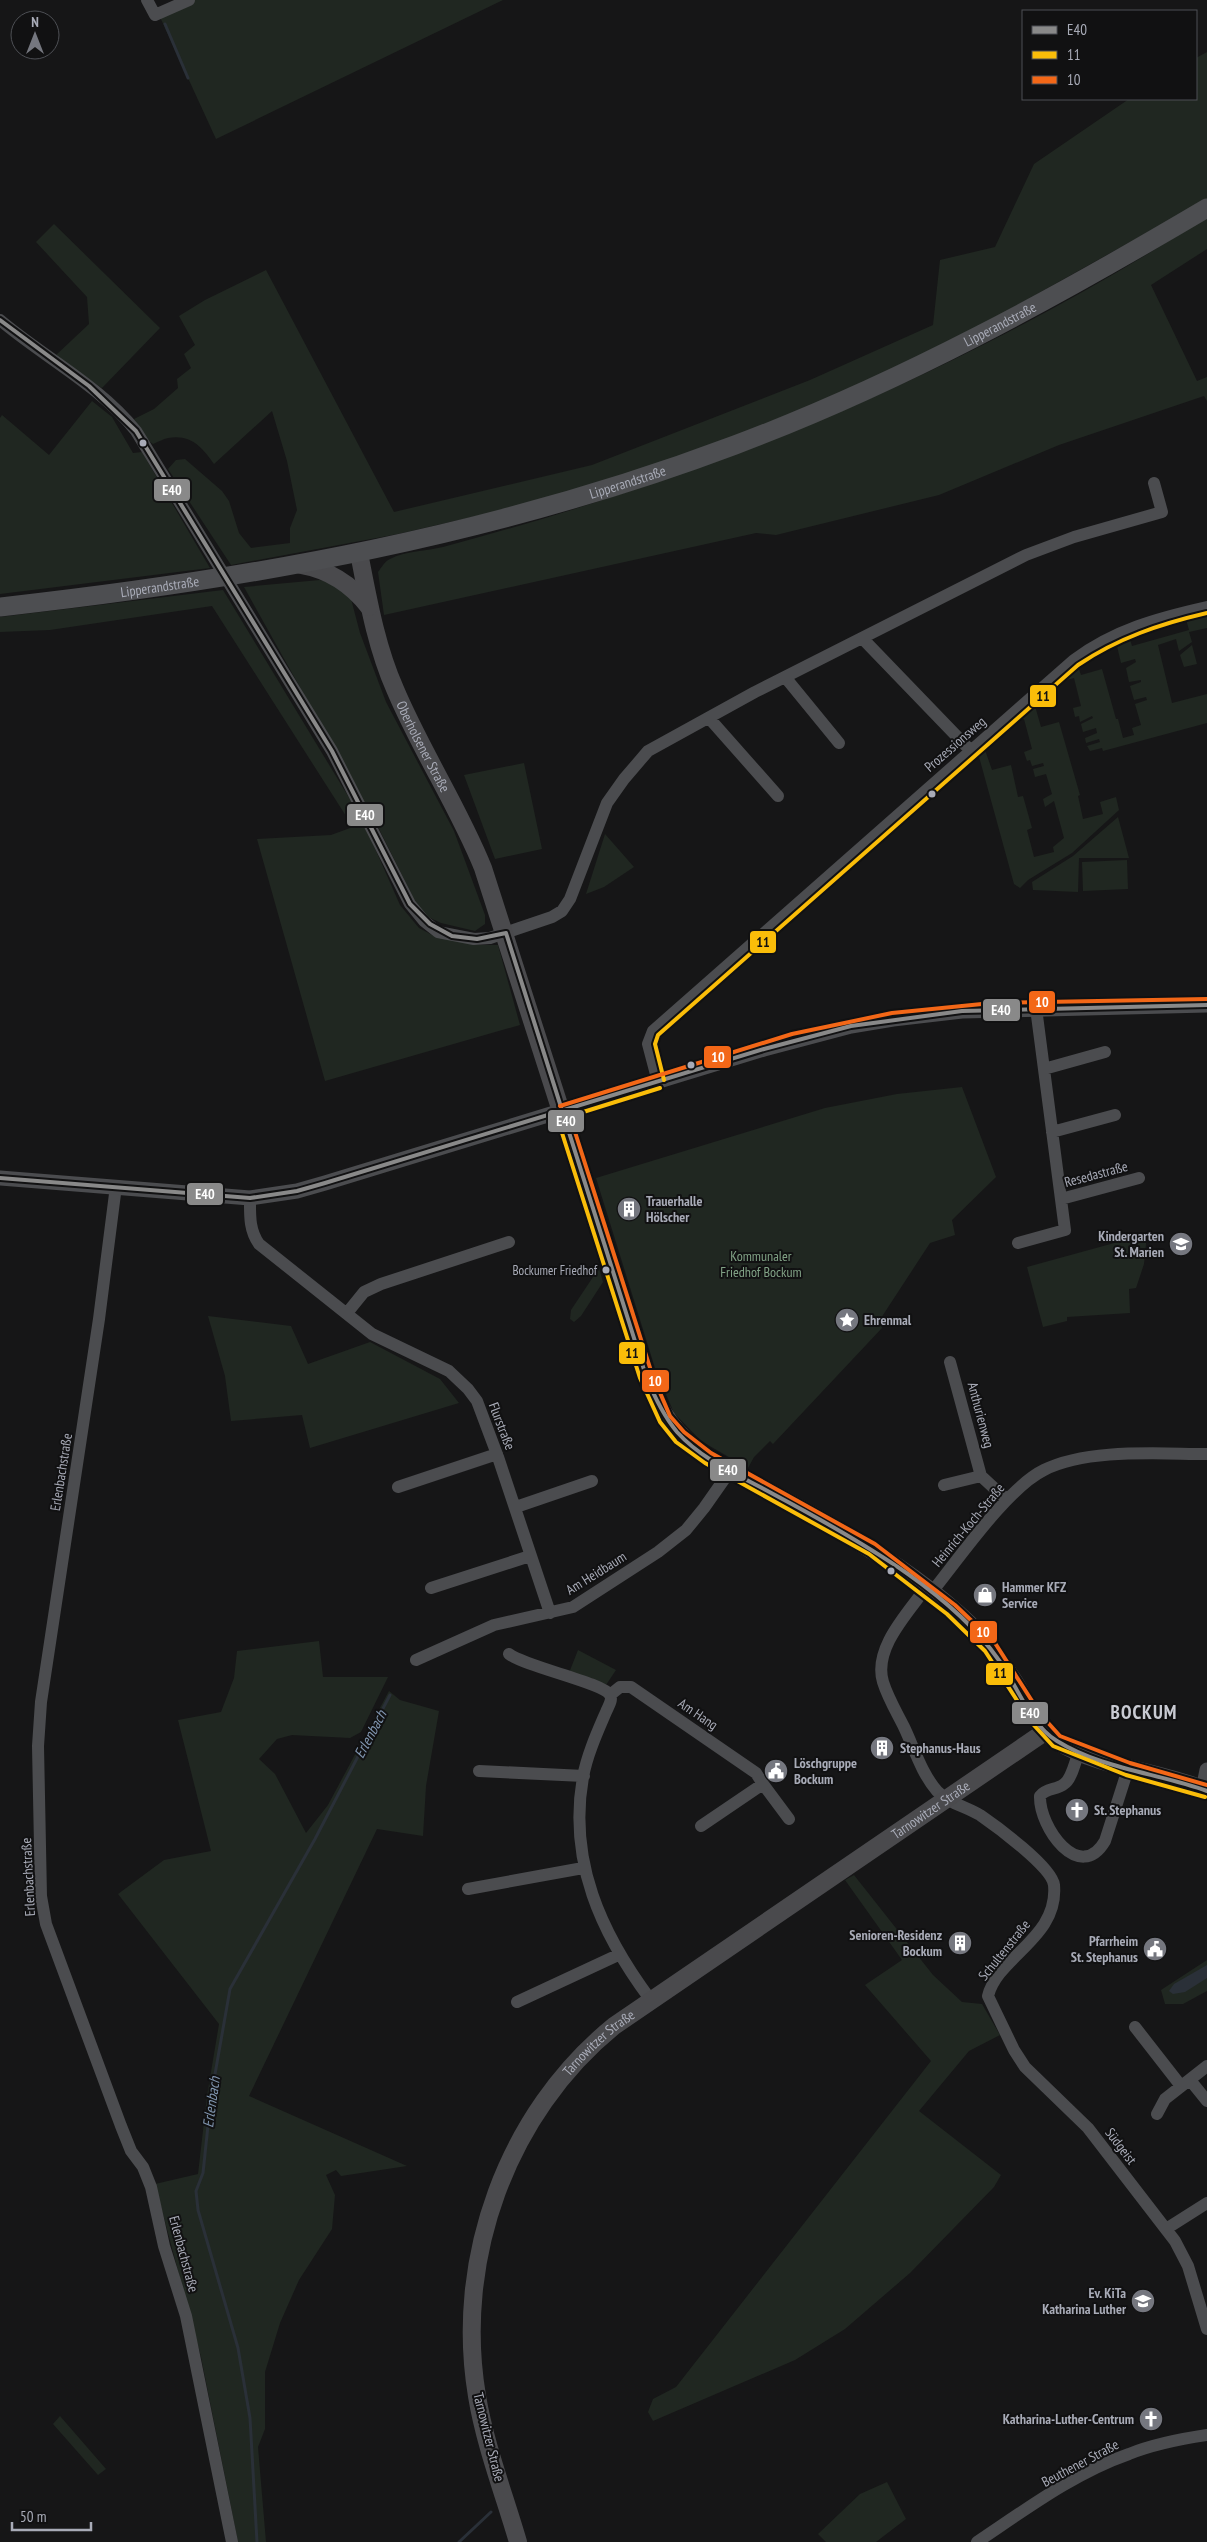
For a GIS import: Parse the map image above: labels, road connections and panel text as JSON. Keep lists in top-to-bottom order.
{
  "streets": {
    "main road": ["Lipperandstraße", "Oberholsener Straße", "Tarnowitzer Straße"],
    "street": [
      "Prozessionsweg",
      "Resedastraße",
      "Anthurienweg",
      "Flurstraße",
      "Erlenbachstraße",
      "Heinrich-Koch-Straße",
      "Am Heidbaum",
      "Am Hang",
      "Schultenstraße",
      "Südgeist",
      "Beuthener Straße"
    ]
  },
  "crossings": [
    ["Lipperandstraße", "Oberholsener Straße"],
    ["Oberholsener Straße", "Heinrich-Koch-Straße"],
    ["Oberholsener Straße", "Am Heidbaum"],
    ["Oberholsener Straße", "Tarnowitzer Straße"],
    ["Oberholsener Straße", "Schultenstraße"],
    ["Flurstraße", "Am Heidbaum"],
    ["Heinrich-Koch-Straße", "Schultenstraße"],
    ["Tarnowitzer Straße", "Schultenstraße"],
    ["Schultenstraße", "Südgeist"]
  ],
  "districts": ["BOCKUM"],
  "water": ["Erlenbach"],
  "parks": ["Kommunaler Friedhof Bockum"],
  "places": {
    "building": ["Trauerhalle Hölscher", "Stephanus-Haus", "Senioren-Residenz Bockum"],
    "school or university": ["Kindergarten St. Marien", "Ev. KiTa Katharina Luther"],
    "other": ["Bockumer Friedhof"],
    "place": ["Ehrenmal"],
    "shop": ["Hammer KFZ Service"],
    "public building": ["Löschgruppe Bockum", "Pfarrheim St. Stephanus"],
    "church": ["St. Stephanus", "Katharina-Luther-Centrum"]
  },
  "lines": ["transit line E40", "transit line 11", "transit line 10"],
  "legend": ["E40", "11", "10"],
  "scale_bar": "50 m",
  "north": "top"
}
